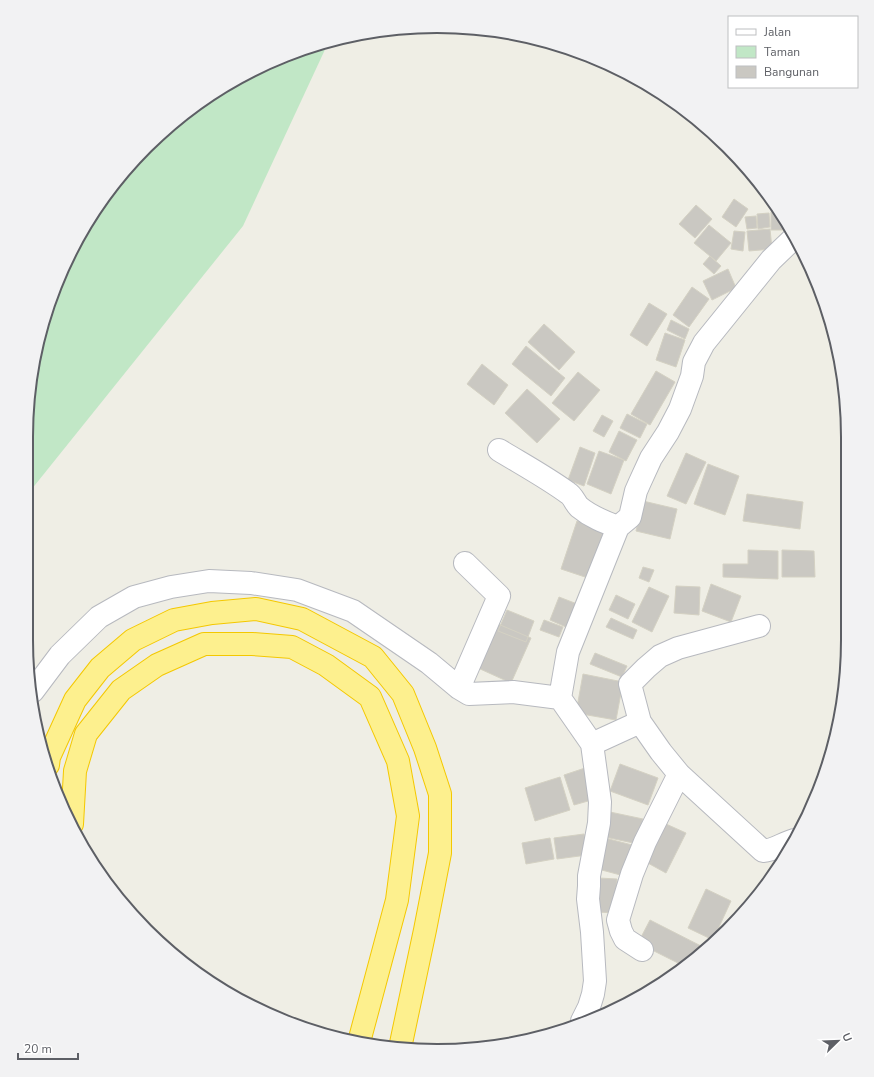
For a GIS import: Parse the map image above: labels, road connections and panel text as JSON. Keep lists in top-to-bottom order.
{
  "legend": ["Jalan", "Taman", "Bangunan"],
  "scale_bar": "20 m",
  "north": "top right"
}
